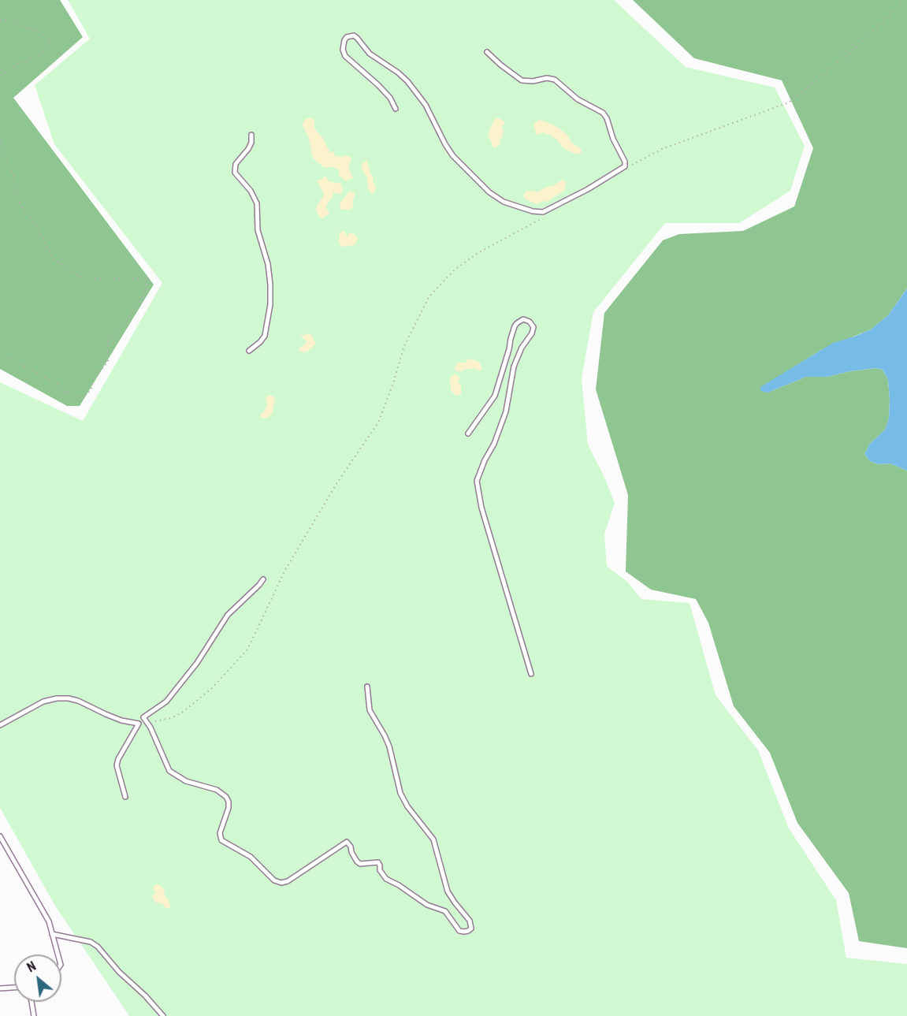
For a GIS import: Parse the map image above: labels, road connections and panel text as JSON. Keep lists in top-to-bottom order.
{
  "north": "top left"
}
